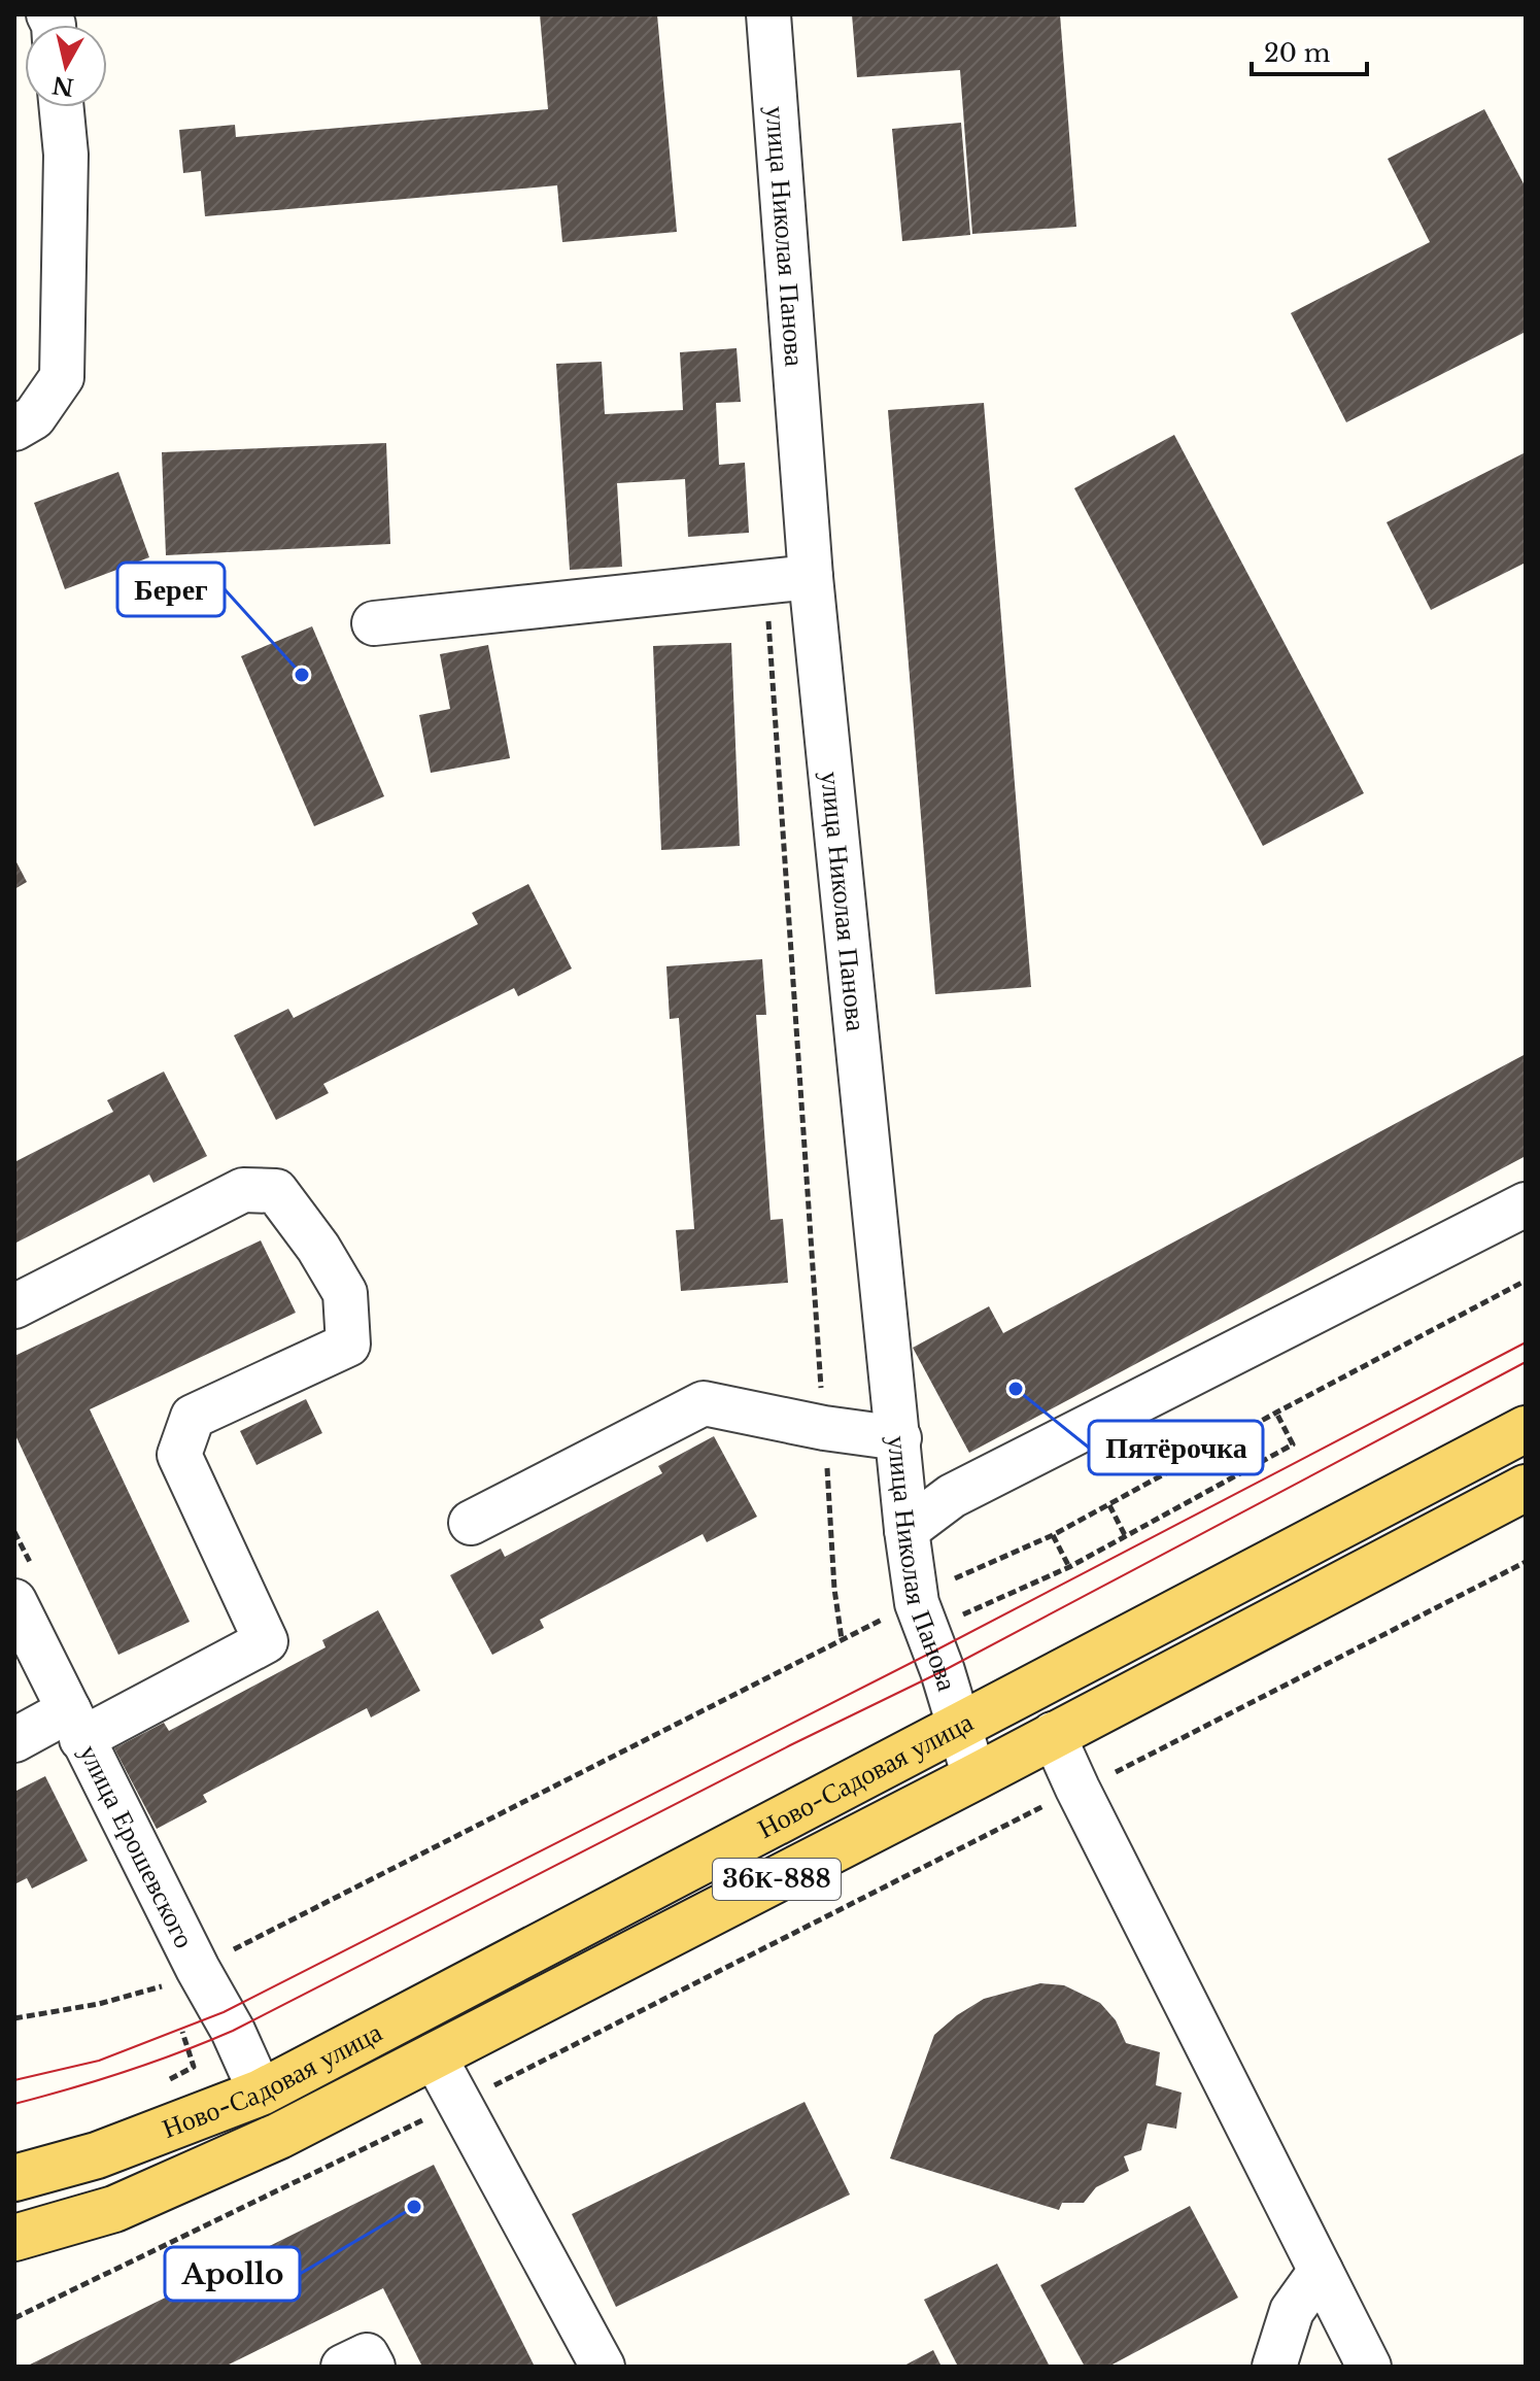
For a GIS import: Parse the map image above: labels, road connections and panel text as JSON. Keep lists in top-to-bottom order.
{
  "streets": {
    "main road": ["Ново-Садовая улица", "36К-888"],
    "street": ["улица Николая Панова", "улица Ерошевского"]
  },
  "crossings": [
    ["улица Николая Панова", "Ново-Садовая улица"],
    ["Ново-Садовая улица", "улица Ерошевского"]
  ],
  "places": ["Берег", "Пятёрочка", "Apollo"],
  "scale_bar": "20 m",
  "north": "bottom"
}
